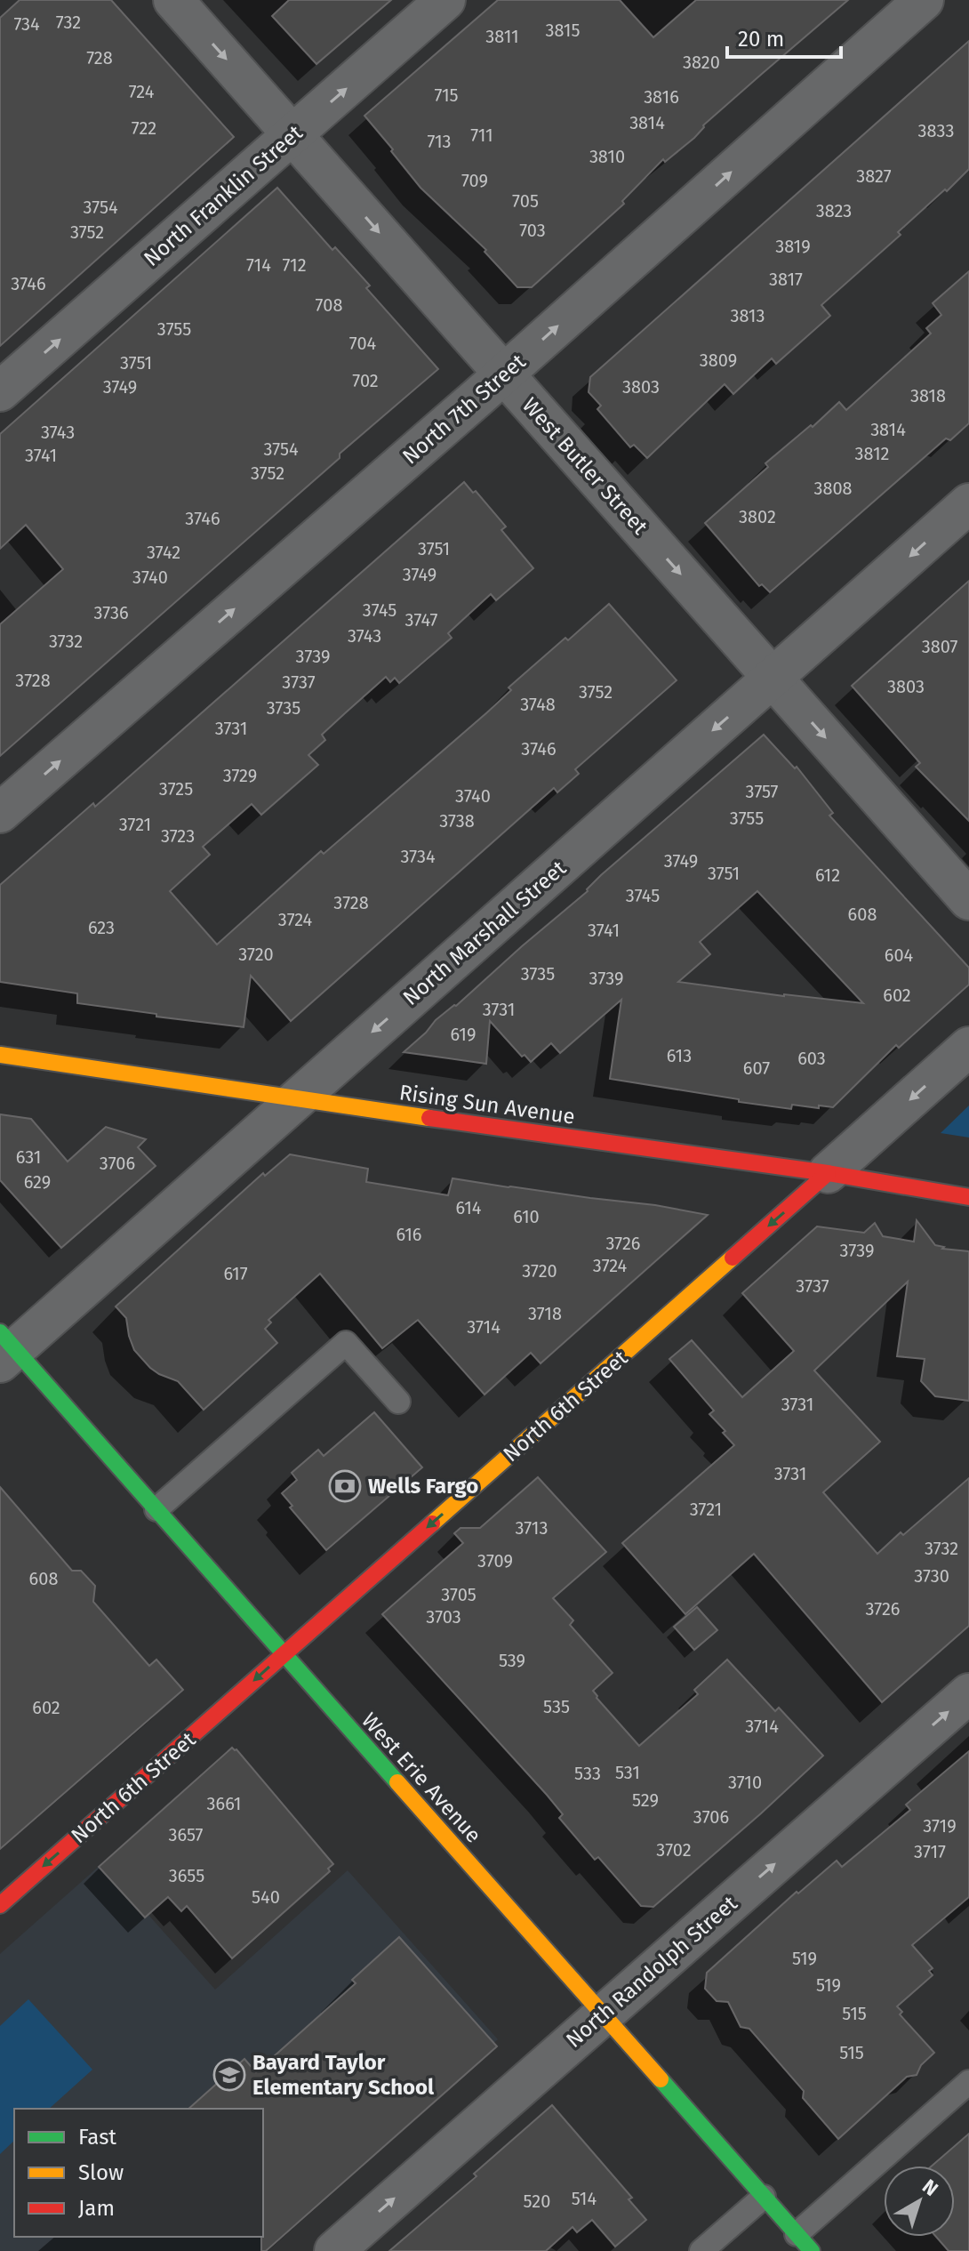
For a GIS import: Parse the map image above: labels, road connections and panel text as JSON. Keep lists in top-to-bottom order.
{
  "streets": {
    "street": [
      "North Franklin Street",
      "North 7th Street",
      "West Butler Street",
      "North Marshall Street",
      "Rising Sun Avenue",
      "North 6th Street",
      "West Erie Avenue",
      "North Randolph Street"
    ]
  },
  "crossings": [
    ["North Franklin Street", "West Butler Street"],
    ["North 7th Street", "West Butler Street"],
    ["West Butler Street", "North Marshall Street"],
    ["North Marshall Street", "Rising Sun Avenue"],
    ["North Marshall Street", "West Erie Avenue"],
    ["Rising Sun Avenue", "North 6th Street"],
    ["North 6th Street", "West Erie Avenue"],
    ["West Erie Avenue", "North Randolph Street"]
  ],
  "one_way": [
    "North Franklin Street",
    "North 7th Street",
    "West Butler Street",
    "North Marshall Street",
    "North 6th Street",
    "North Randolph Street"
  ],
  "places": {
    "bank": ["Wells Fargo"],
    "school or university": ["Bayard Taylor Elementary School"]
  },
  "house_numbers": [
    "732",
    "734",
    "3815",
    "3811",
    "728",
    "3820",
    "724",
    "715",
    "3816",
    "3814",
    "722",
    "3833",
    "711",
    "713",
    "3810",
    "3827",
    "709",
    "705",
    "3754",
    "3823",
    "703",
    "3752",
    "3819",
    "714",
    "712",
    "3817",
    "3746",
    "708",
    "3813",
    "3755",
    "704",
    "3809",
    "3751",
    "702",
    "3749",
    "3803",
    "3818",
    "3814",
    "3743",
    "3754",
    "3812",
    "3741",
    "3752",
    "3808",
    "3802",
    "3746",
    "3751",
    "3742",
    "3749",
    "3740",
    "3745",
    "3736",
    "3747",
    "3743",
    "3732",
    "3807",
    "3739",
    "3728",
    "3737",
    "3803",
    "3752",
    "3748",
    "3735",
    "3731",
    "3746",
    "3729",
    "3725",
    "3757",
    "3740",
    "3755",
    "3738",
    "3721",
    "3723",
    "3734",
    "3749",
    "3751",
    "612",
    "3745",
    "3728",
    "608",
    "3724",
    "623",
    "3741",
    "3720",
    "604",
    "3735",
    "3739",
    "602",
    "3731",
    "619",
    "613",
    "603",
    "607",
    "631",
    "3706",
    "629",
    "614",
    "610",
    "616",
    "3726",
    "3739",
    "3724",
    "3720",
    "617",
    "3737",
    "3718",
    "3714",
    "3731",
    "3731",
    "3721",
    "3713",
    "3732",
    "3709",
    "3730",
    "608",
    "3705",
    "3726",
    "3703",
    "539",
    "535",
    "602",
    "3714",
    "531",
    "533",
    "3710",
    "529",
    "3661",
    "3706",
    "3719",
    "3657",
    "3702",
    "3717",
    "3655",
    "540",
    "519",
    "519",
    "515",
    "515",
    "514",
    "520"
  ],
  "legend": ["Fast", "Slow", "Jam"],
  "scale_bar": "20 m",
  "north": "top right"
}
